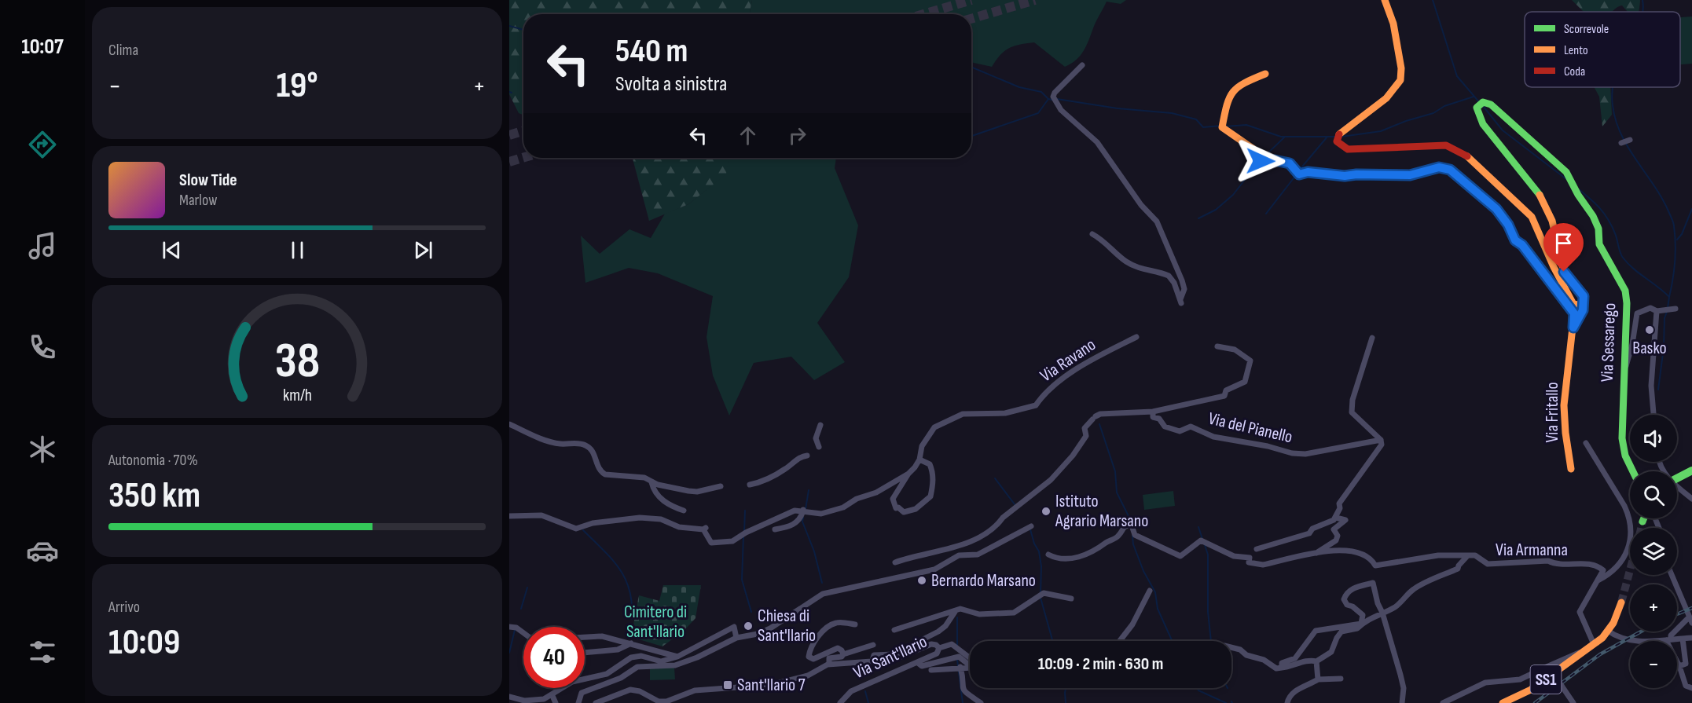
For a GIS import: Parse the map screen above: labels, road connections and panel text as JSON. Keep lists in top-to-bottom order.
{
  "streets": {
    "street": [
      "Via Sessarego",
      "Via Ravano",
      "Via Fritallo",
      "Via del Pianello",
      "Via Armanna",
      "Via Sant'Ilario",
      "SS1"
    ]
  },
  "crossings": [
    ["Via Fritallo", "Via Armanna"]
  ],
  "parks": ["Cimitero di Sant'Ilario"],
  "places": {
    "other": [
      "Basko",
      "Istituto Agrario Marsano",
      "Bernardo Marsano",
      "Chiesa di Sant'Ilario"
    ],
    "transit": ["Sant'Ilario 7"]
  },
  "legend": ["Scorrevole", "Lento", "Coda"],
  "page": {
    "tabs": "10:07",
    "tile": [
      "Clima",
      ["Autonomia · 70%", "350 km"],
      ["Arrivo", "10:09"]
    ],
    "turn": ["540 m", "Svolta a sinistra"],
    "heat": ["−", "19°", "+"],
    "song": ["Slow Tide", "Marlow"],
    "map_buttons": ["+", "−"],
    "limit": "40",
    "trip": "10:09 · 2 min · 630 m",
    "gauge": ["38", "km/h"]
  }
}
